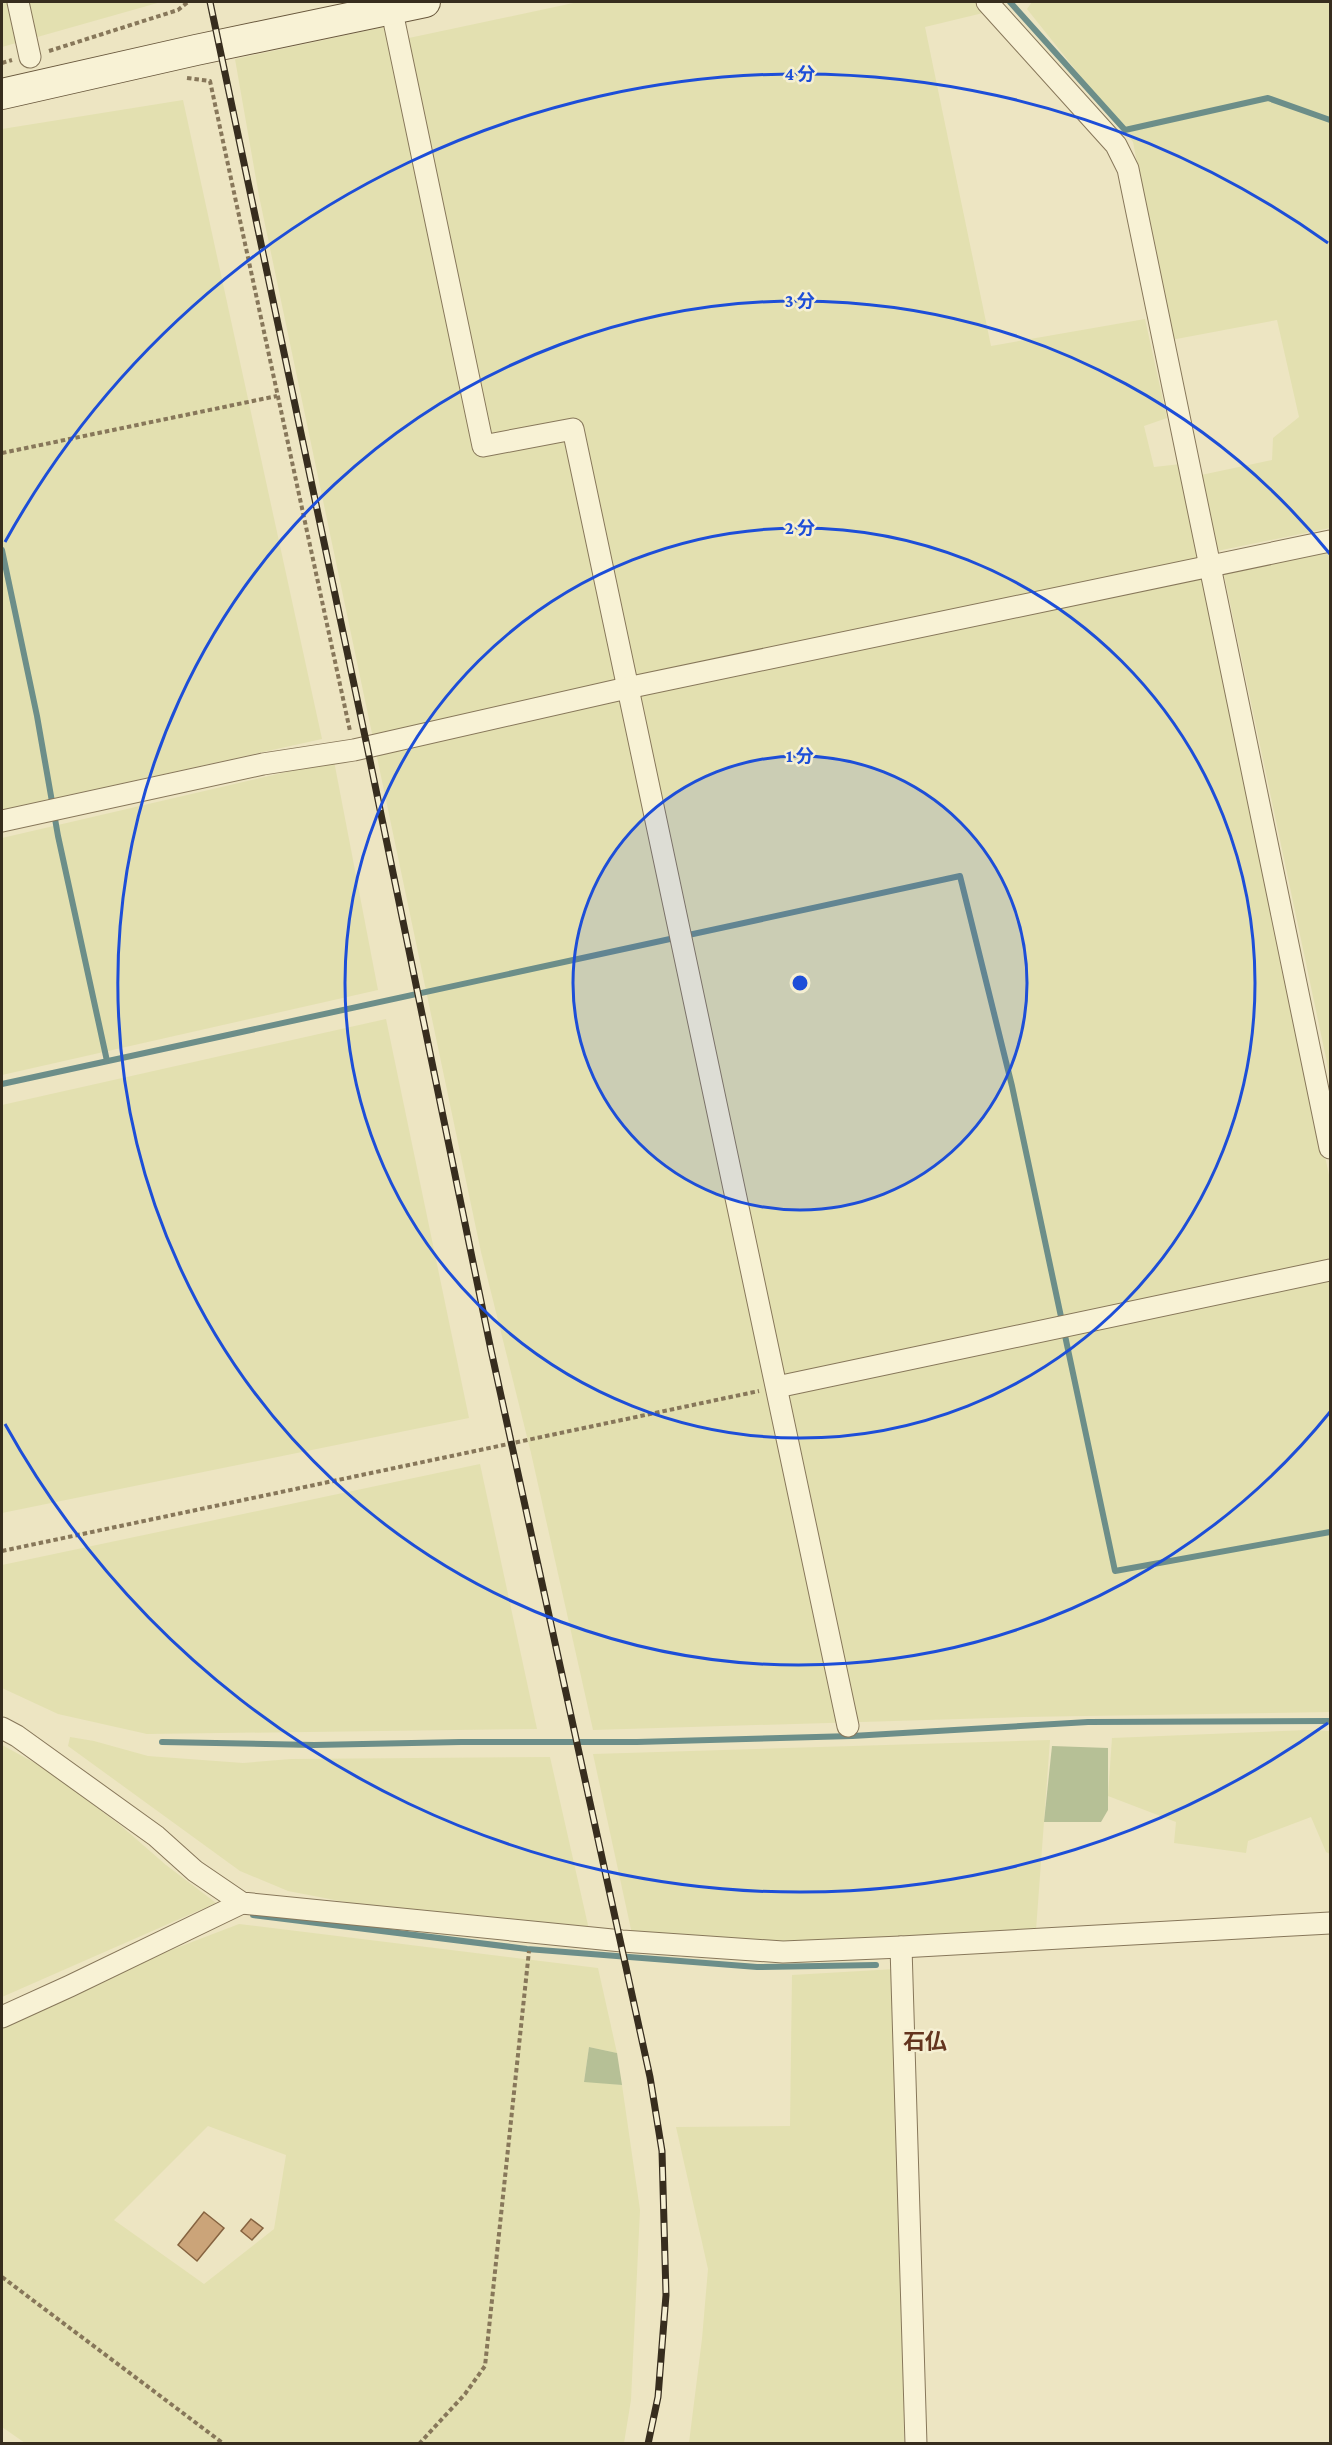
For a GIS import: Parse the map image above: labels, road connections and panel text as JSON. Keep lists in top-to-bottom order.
{
  "districts": ["石仏"],
  "rings": [
    "4 分",
    "3 分",
    "2 分",
    "1 分"
  ]
}
